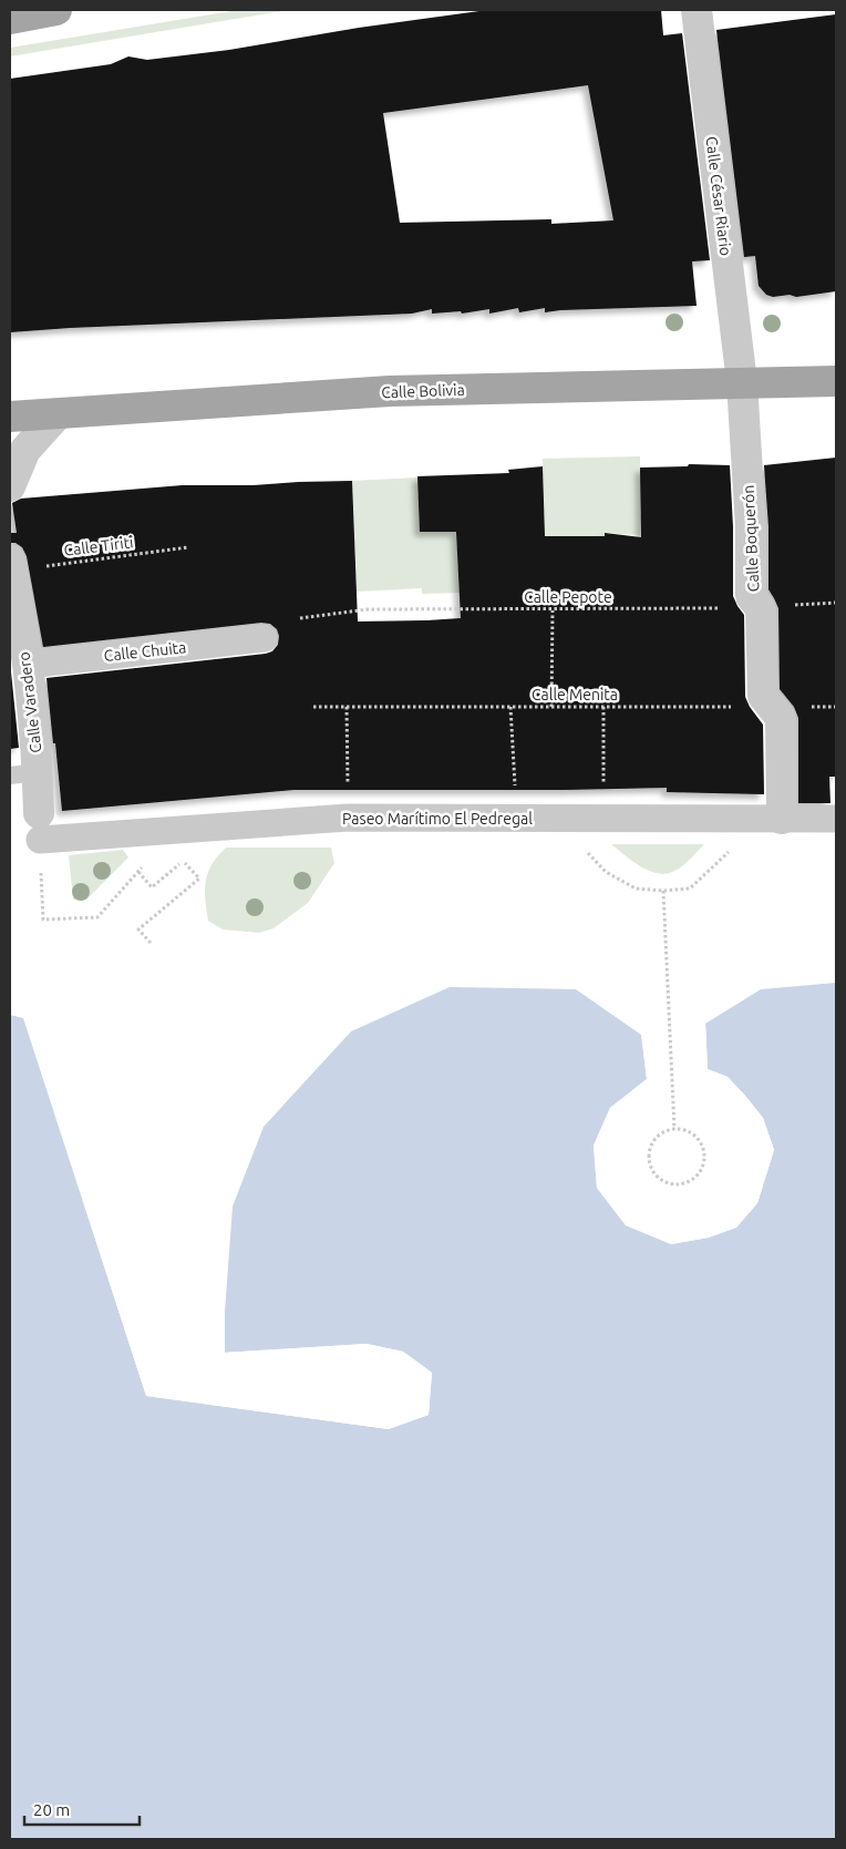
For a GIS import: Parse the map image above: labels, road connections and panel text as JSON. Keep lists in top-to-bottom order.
{
  "streets": {
    "main road": ["Calle Bolivia"],
    "street": [
      "Calle César Riario",
      "Calle Boquerón",
      "Calle Chuita",
      "Calle Varadero",
      "Paseo Marítimo El Pedregal"
    ],
    "path": ["Calle Tiriti", "Calle Pepote", "Calle Menita"]
  },
  "crossings": [
    ["Calle César Riario", "Calle Bolivia"],
    ["Calle César Riario", "Calle Boquerón"],
    ["Calle Bolivia", "Calle Boquerón"],
    ["Calle Boquerón", "Calle Pepote"],
    ["Calle Boquerón", "Calle Menita"],
    ["Calle Boquerón", "Paseo Marítimo El Pedregal"],
    ["Calle Tiriti", "Calle Varadero"],
    ["Calle Chuita", "Calle Varadero"],
    ["Calle Varadero", "Paseo Marítimo El Pedregal"]
  ],
  "scale_bar": "20 m"
}
